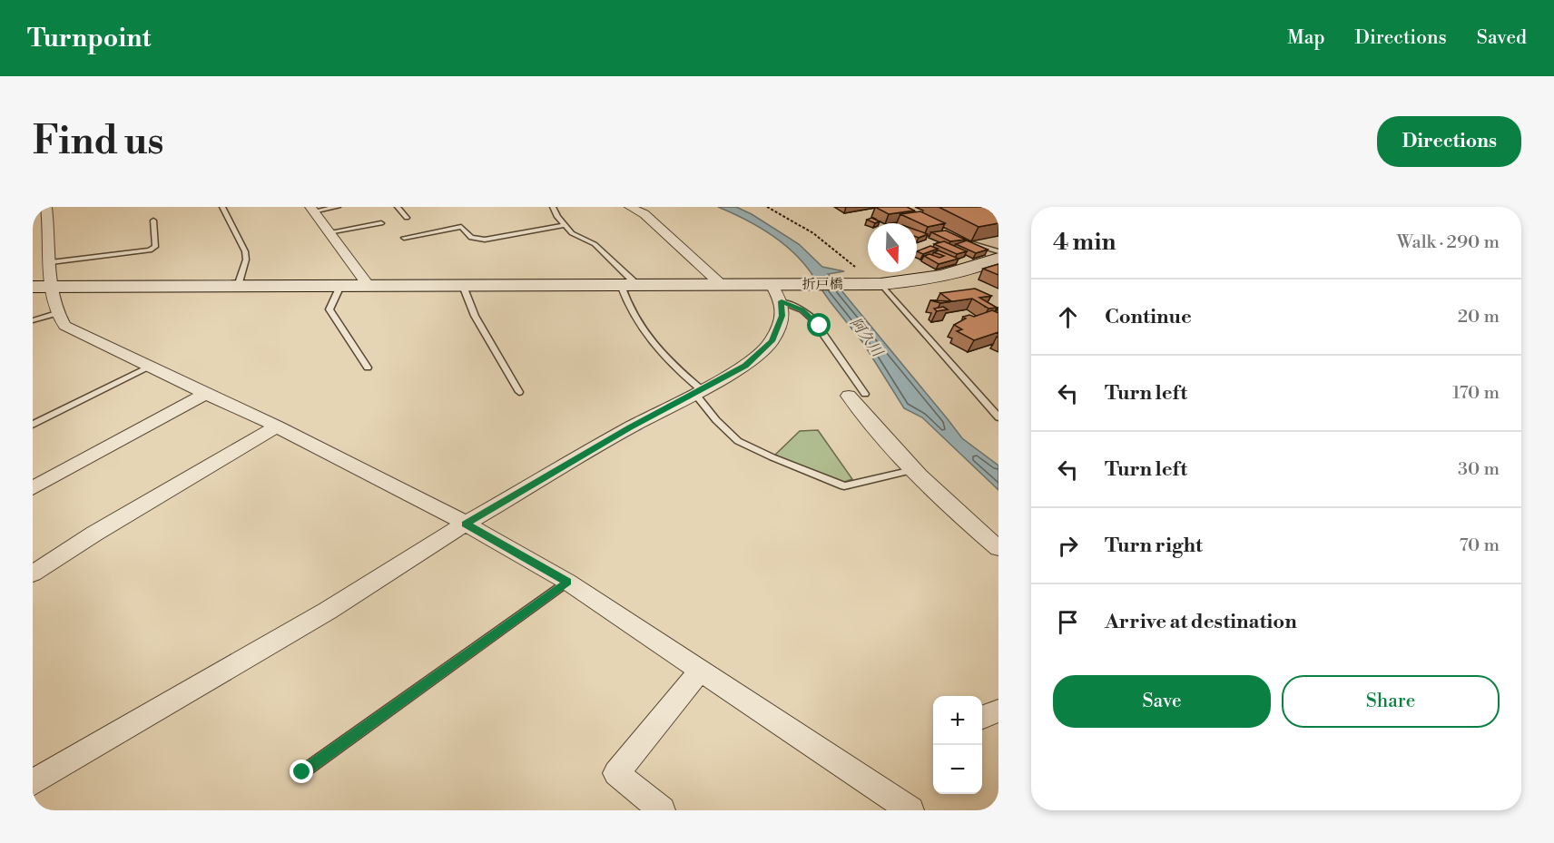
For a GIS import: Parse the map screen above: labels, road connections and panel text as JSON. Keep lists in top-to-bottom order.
{
  "streets": {
    "street": ["折戸橋"]
  },
  "water": ["阿久川"],
  "north": "bottom",
  "page": {
    "header": "Turnpoint",
    "nav": ["Map", "Directions", "Saved"],
    "buttons": [
      "Directions",
      ["Save", "Share"]
    ],
    "title": "Find us",
    "heading": ["4 min", "Walk · 290 m"],
    "list": [
      ["Continue", "20 m"],
      ["Turn left", "170 m"],
      ["Turn left", "30 m"],
      ["Turn right", "70 m"],
      "Arrive at destination"
    ],
    "map_buttons": ["+", "−"]
  }
}
